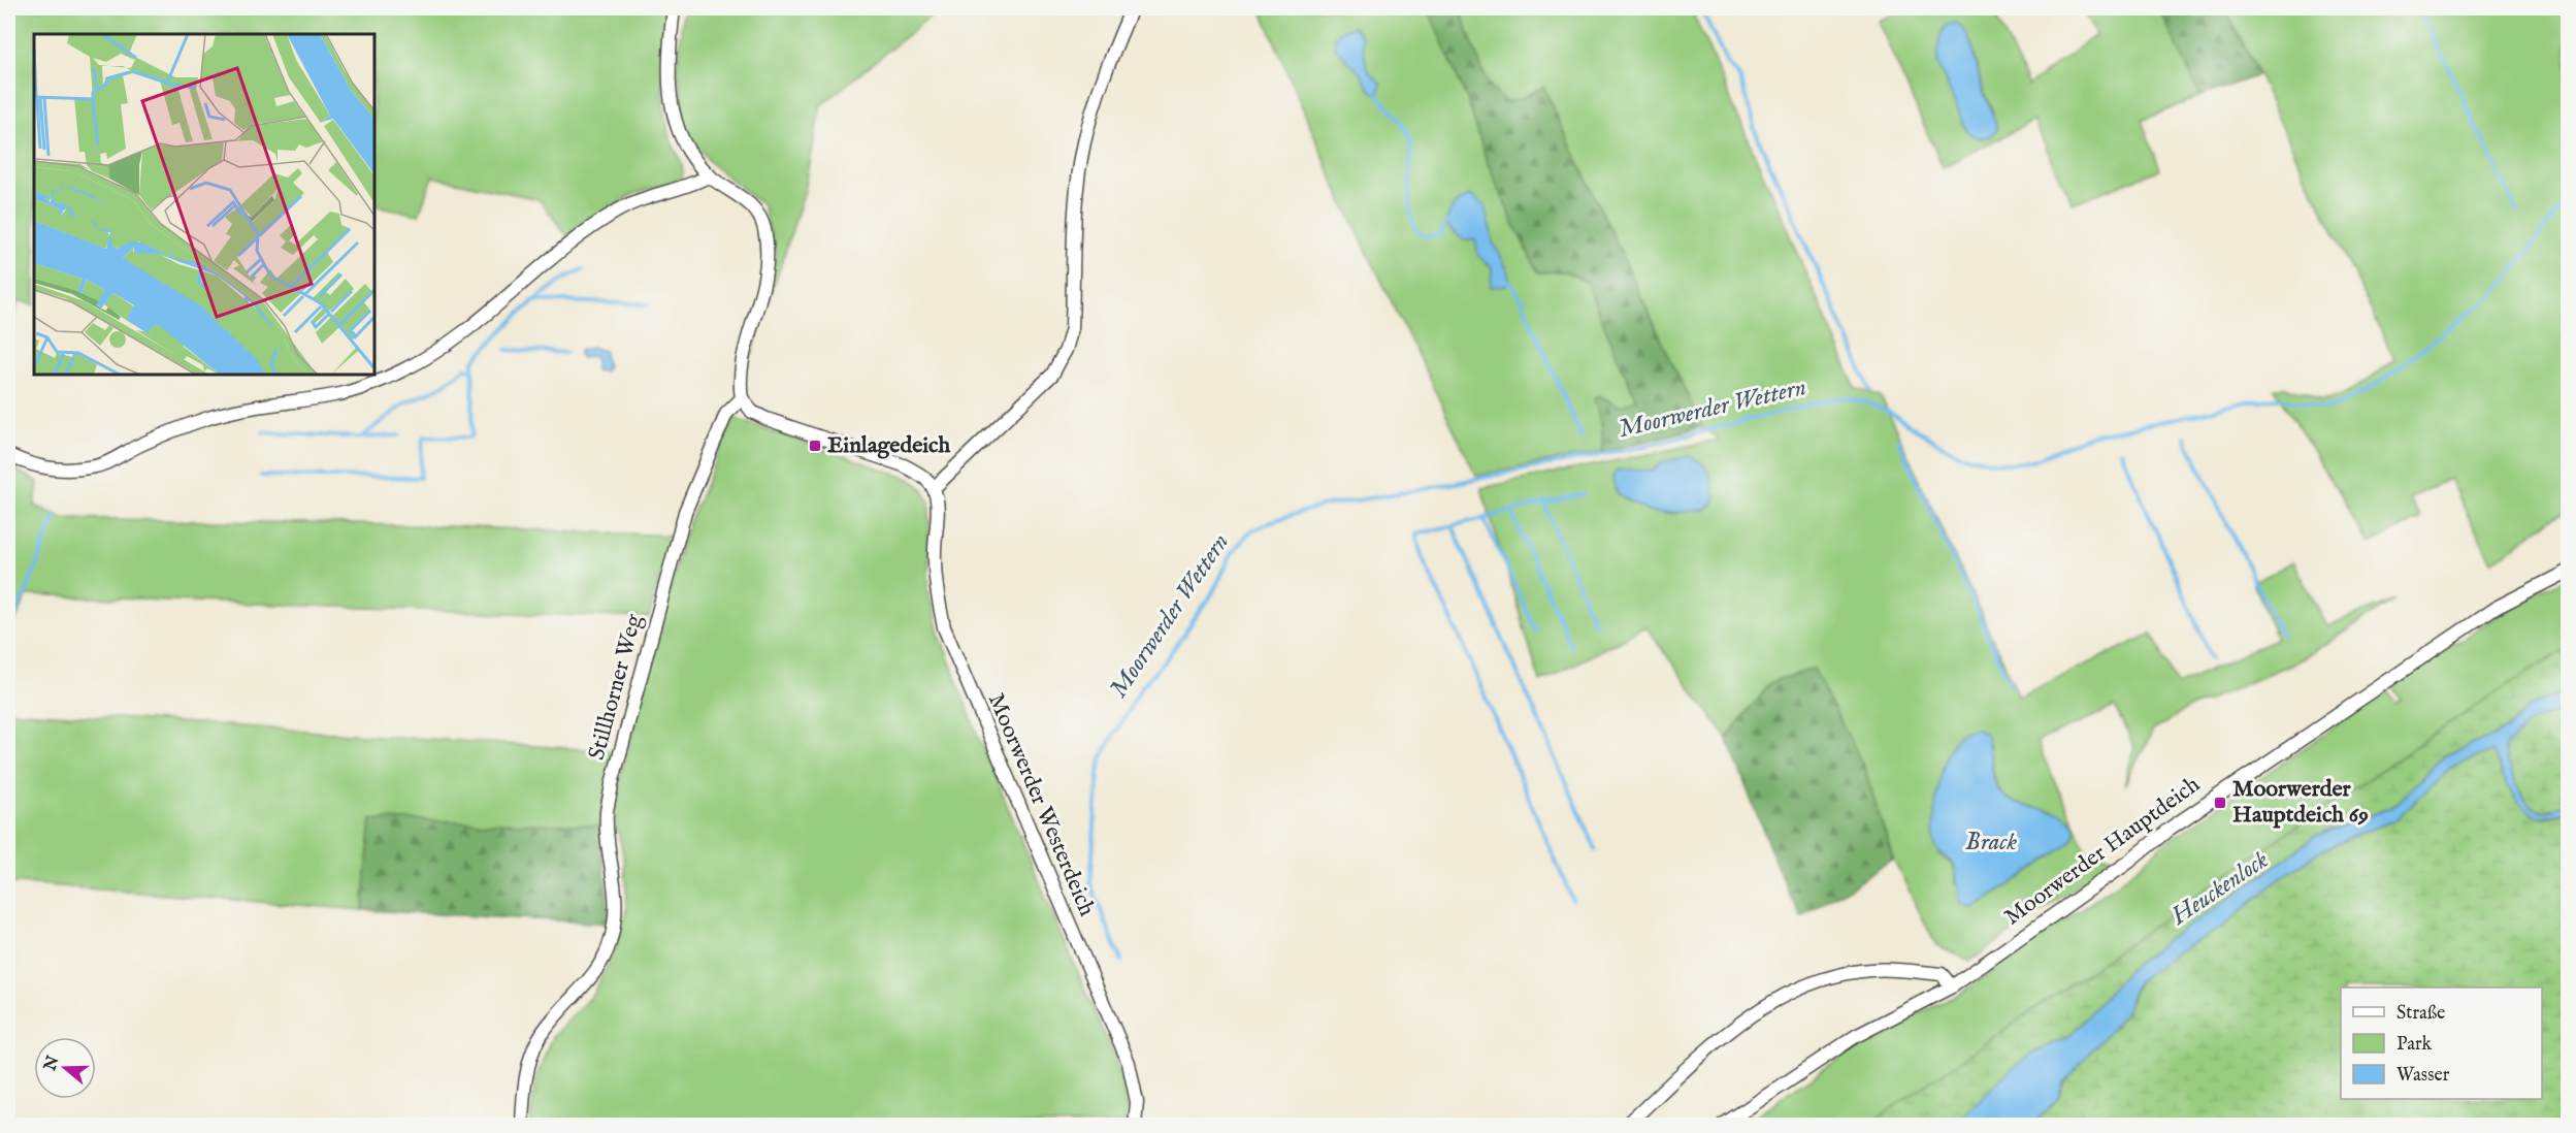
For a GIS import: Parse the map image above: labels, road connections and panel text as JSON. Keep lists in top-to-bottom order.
{
  "streets": {
    "street": ["Stillhorner Weg", "Moorwerder Westerdeich", "Moorwerder Hauptdeich"]
  },
  "water": ["Moorwerder Wettern", "Brack", "Heuckenlock"],
  "places": {
    "transit": ["Einlagedeich", "Moorwerder Hauptdeich 69"]
  },
  "legend": ["Straße", "Park", "Wasser"],
  "north": "left"
}
